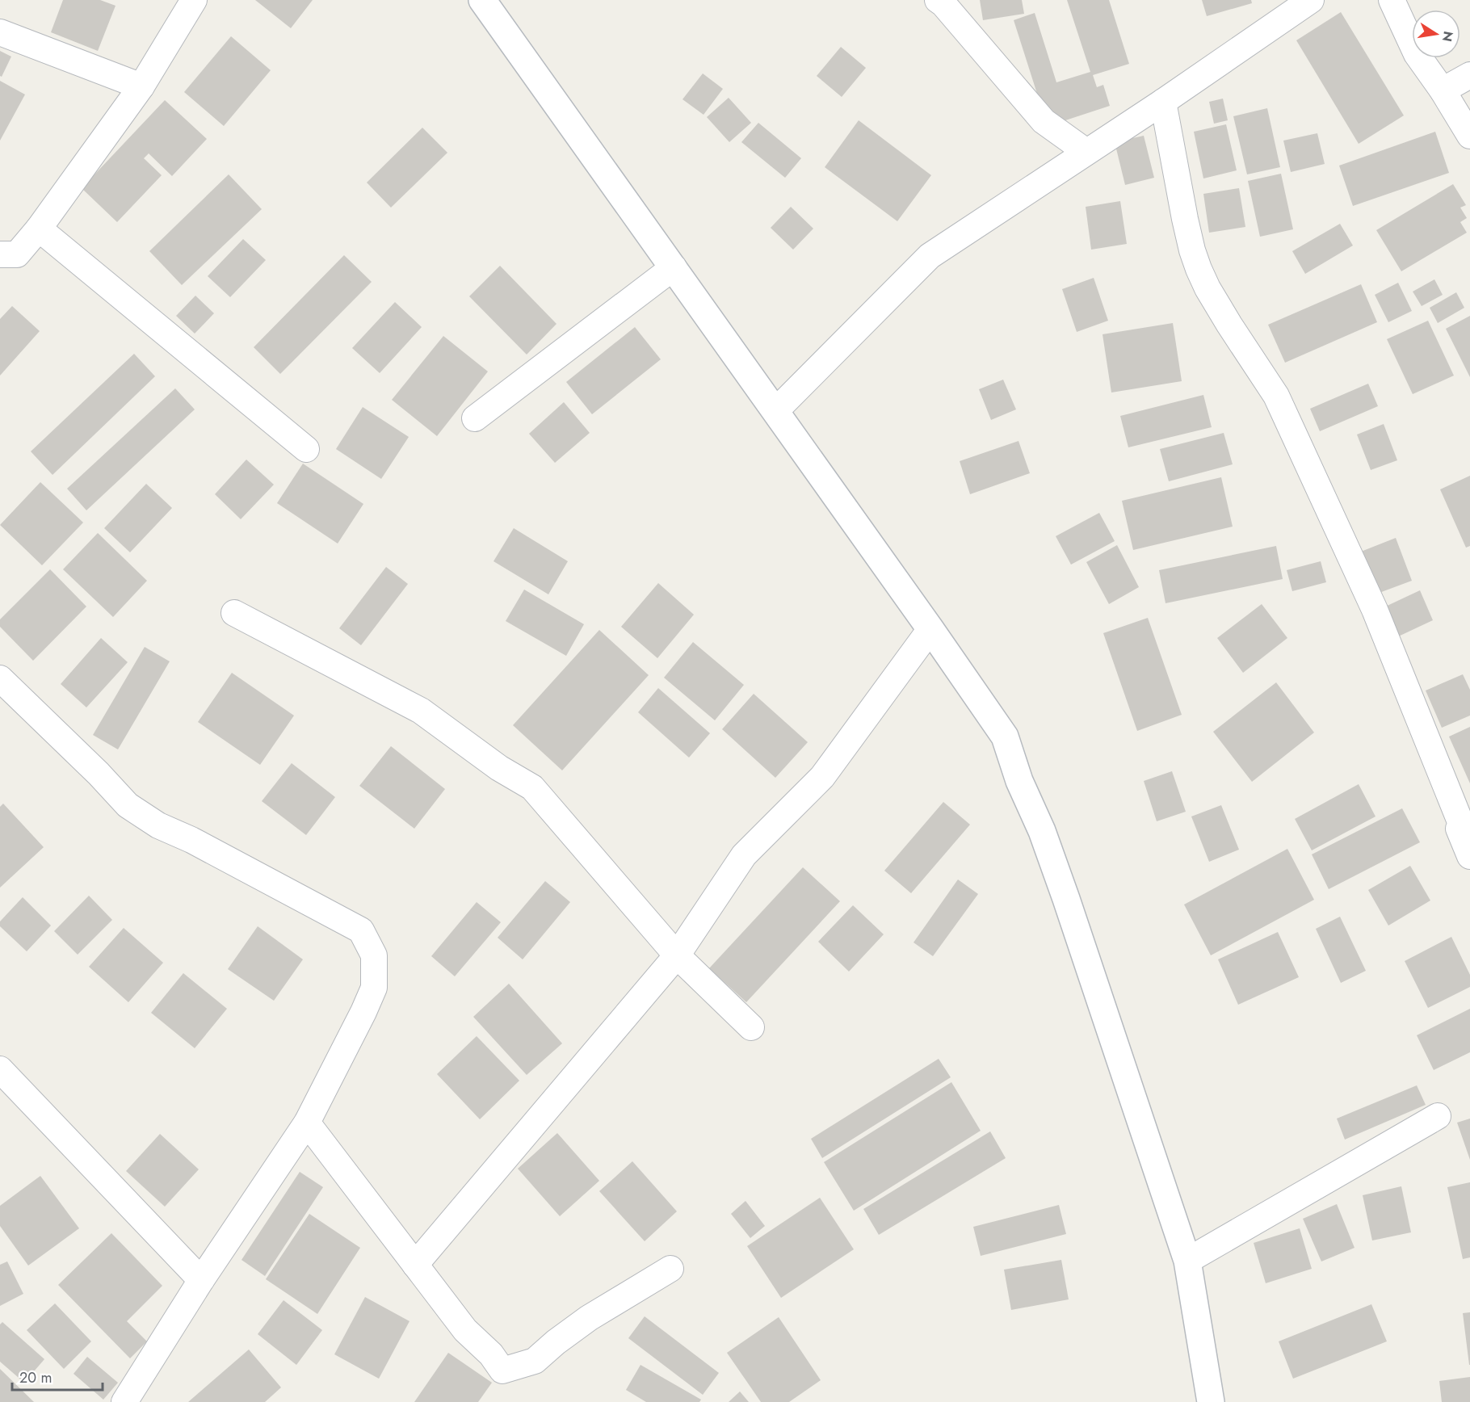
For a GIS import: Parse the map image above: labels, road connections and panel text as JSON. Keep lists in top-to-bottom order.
{
  "scale_bar": "20 m",
  "north": "right"
}
